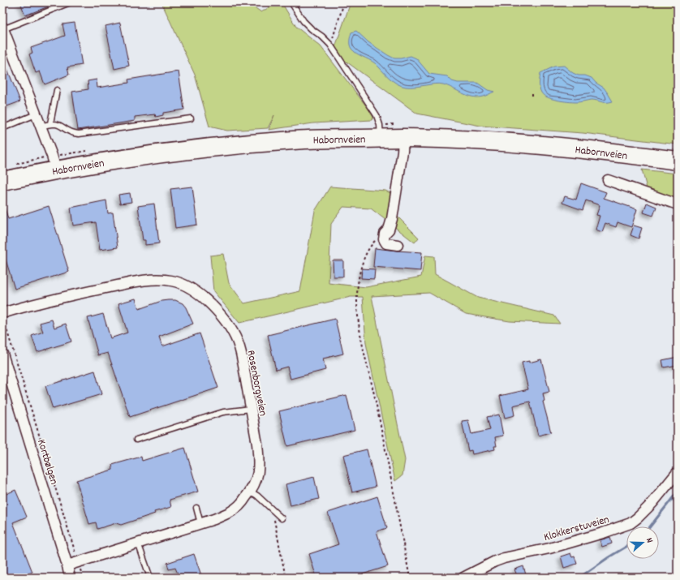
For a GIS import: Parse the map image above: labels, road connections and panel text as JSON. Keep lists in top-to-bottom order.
{
  "streets": {
    "highway": ["Habornveien"],
    "street": ["Rosenborgveien", "Kortbølgen", "Klokkerstuveien"]
  },
  "crossings": [
    ["Rosenborgveien", "Kortbølgen"]
  ],
  "north": "right"
}
